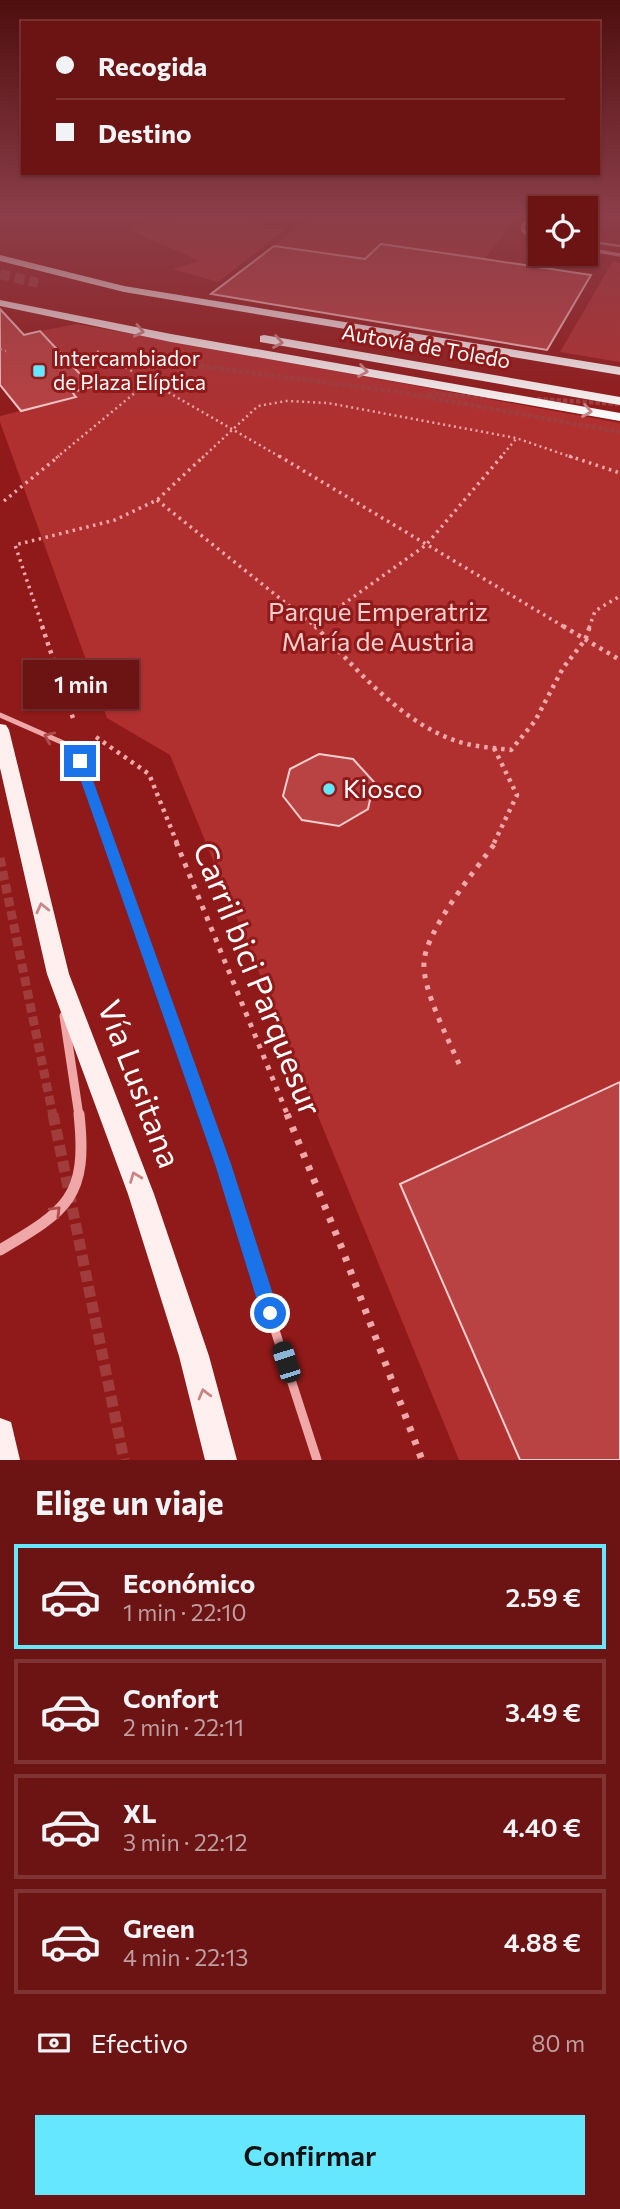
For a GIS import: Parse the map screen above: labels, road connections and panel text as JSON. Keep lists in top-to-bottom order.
{
  "streets": {
    "highway": ["Autovía de Toledo"],
    "main road": ["Vía Lusitana"],
    "path": ["Carril bici Parquesur"]
  },
  "one_way": ["Vía Lusitana"],
  "parks": ["Parque Emperatriz María de Austria"],
  "places": {
    "transit": ["Intercambiador de Plaza Elíptica"],
    "other": ["Kiosco"]
  },
  "page": {
    "banner": ["Recogida", "Destino"],
    "bubble": "1 min",
    "heading": "Elige un viaje",
    "list": [
      {
        "name": "Económico",
        "note": "1 min · 22:10",
        "value": "2.59 €"
      },
      {
        "name": "Confort",
        "note": "2 min · 22:11",
        "value": "3.49 €"
      },
      {
        "name": "XL",
        "note": "3 min · 22:12",
        "value": "4.40 €"
      },
      {
        "name": "Green",
        "note": "4 min · 22:13",
        "value": "4.88 €"
      }
    ],
    "pay": ["Efectivo", "80 m"],
    "buttons": "Confirmar"
  }
}
